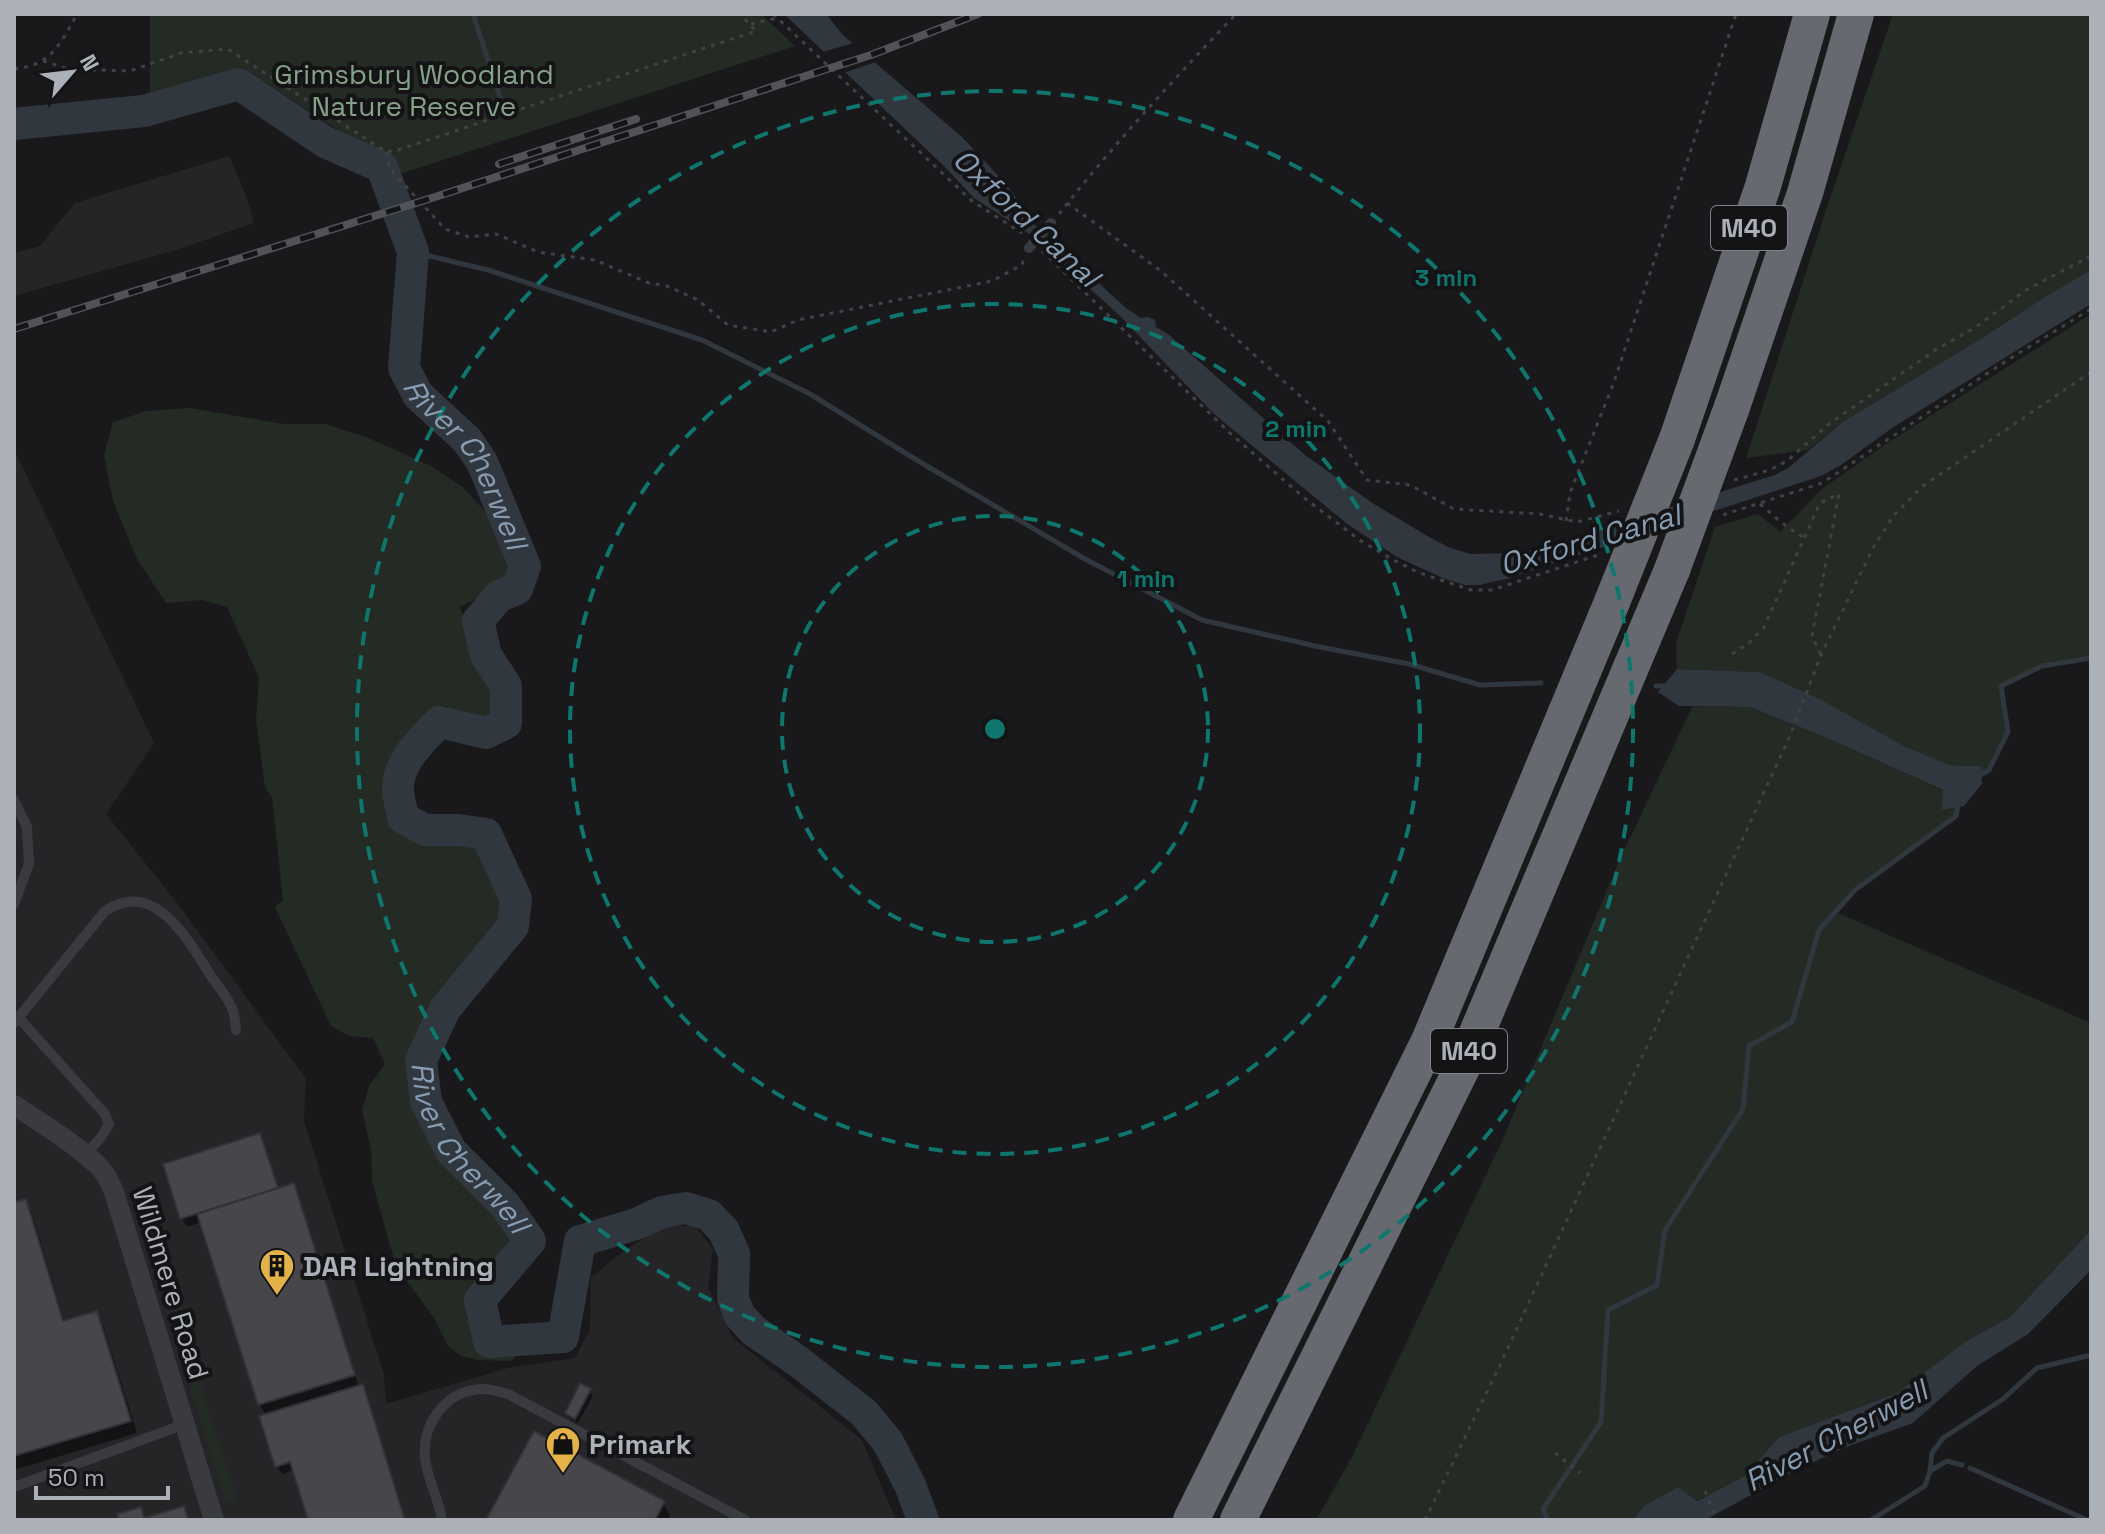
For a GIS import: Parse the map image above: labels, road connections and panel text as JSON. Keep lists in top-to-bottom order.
{
  "streets": {
    "highway": ["M40"],
    "street": ["Wildmere Road"]
  },
  "water": ["Oxford Canal", "River Cherwell"],
  "parks": ["Grimsbury Woodland Nature Reserve"],
  "places": {
    "building": ["DAR Lightning"],
    "shop": ["Primark"]
  },
  "scale_bar": "50 m",
  "north": "top right",
  "rings": ["3 min", "2 min", "1 min"]
}
